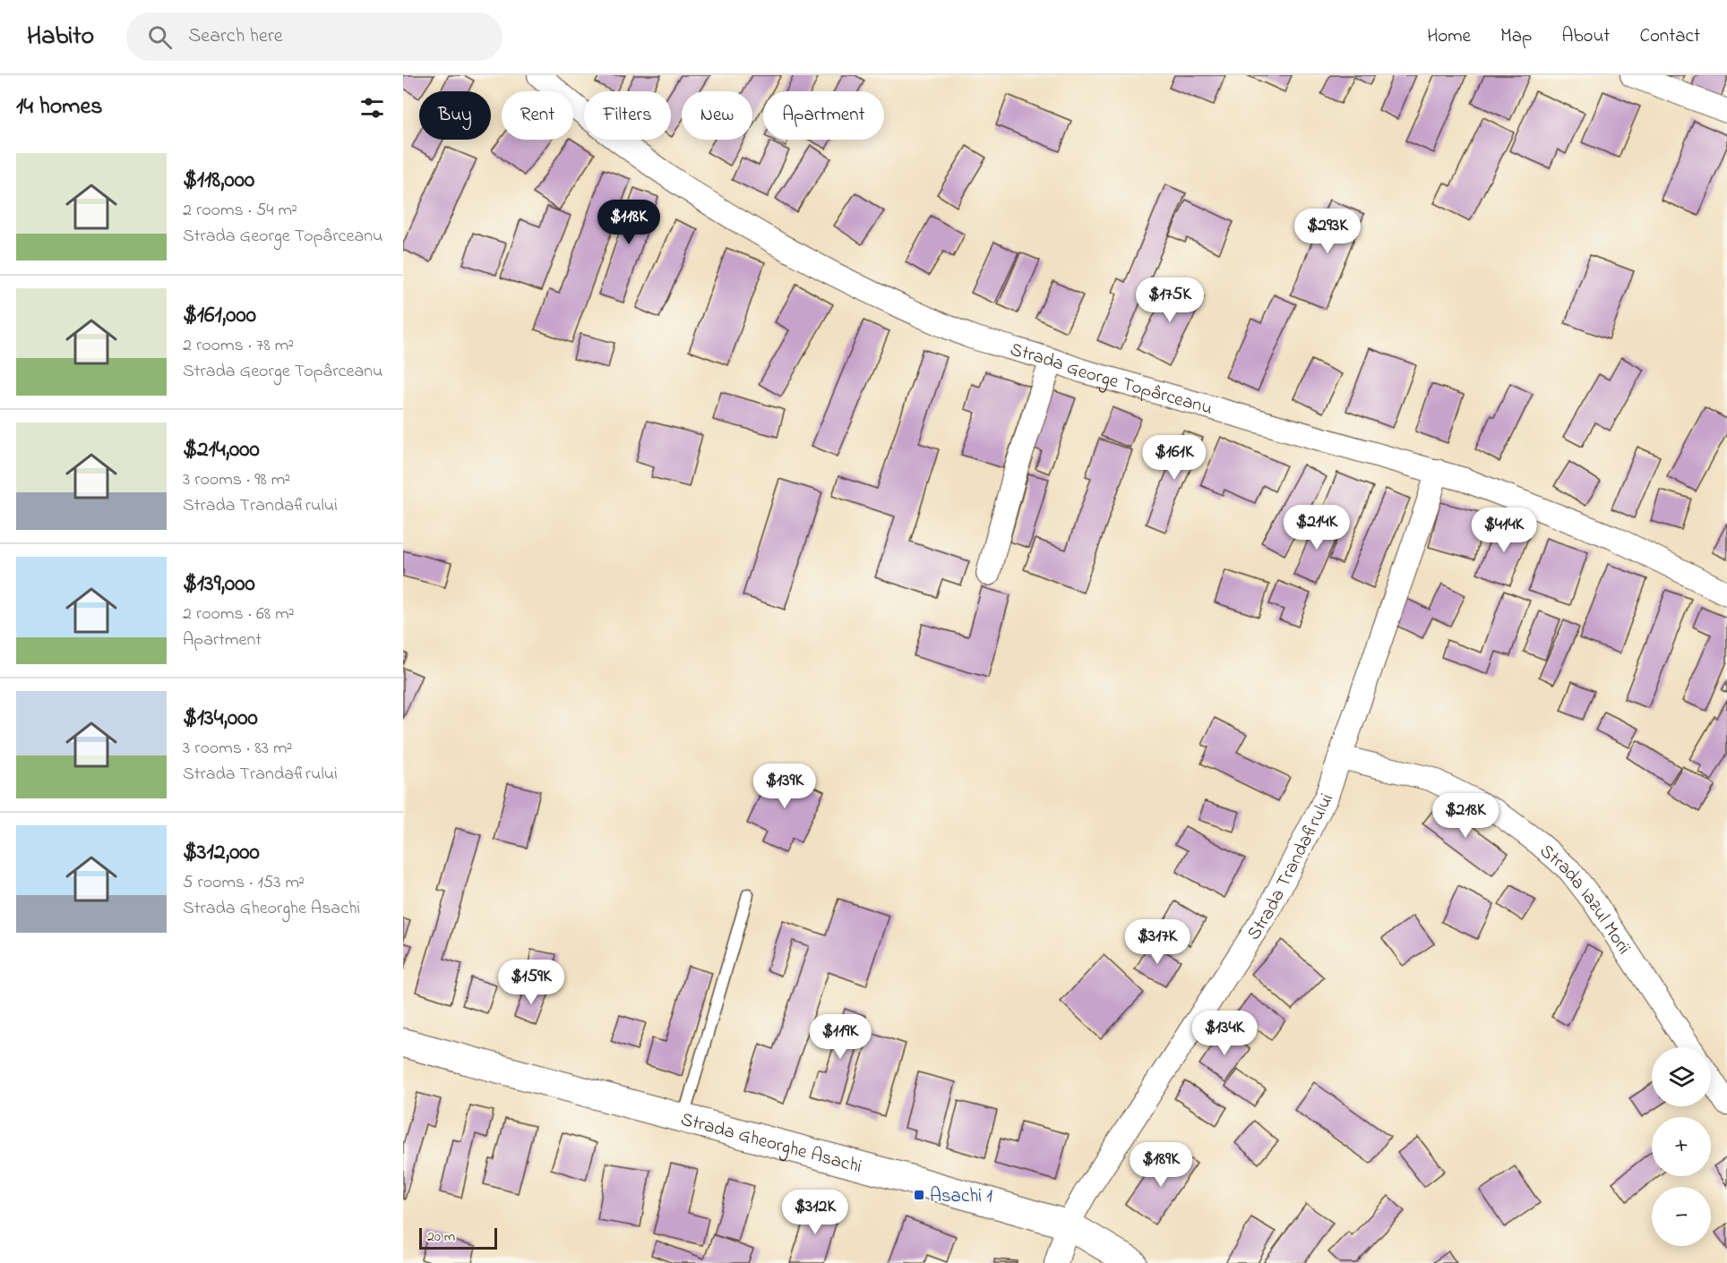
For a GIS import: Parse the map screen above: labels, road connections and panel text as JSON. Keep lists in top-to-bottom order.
{
  "streets": {
    "street": [
      "Strada George Topârceanu",
      "Strada Trandafirului",
      "Strada Iazul Morii",
      "Strada Gheorghe Asachi"
    ]
  },
  "crossings": [
    ["Strada George Topârceanu", "Strada Trandafirului"],
    ["Strada Trandafirului", "Strada Iazul Morii"],
    ["Strada Trandafirului", "Strada Gheorghe Asachi"]
  ],
  "places": {
    "transit": ["Asachi 1"]
  },
  "scale_bar": "20 m",
  "page": {
    "header": "Habito",
    "search": "Search here",
    "nav": [
      "Home",
      "Map",
      "About",
      "Contact"
    ],
    "heading": "14 homes",
    "chip": [
      "Buy",
      "Rent",
      "Filters",
      "New",
      "Apartment"
    ],
    "list": [
      {
        "name": "$118,000",
        "note": "2 rooms · 54 m² · Strada George Topârceanu"
      },
      {
        "name": "$161,000",
        "note": "2 rooms · 78 m² · Strada George Topârceanu"
      },
      {
        "name": "$214,000",
        "note": "3 rooms · 98 m² · Strada Trandafirului"
      },
      {
        "name": "$139,000",
        "note": "2 rooms · 68 m² · Apartment"
      },
      {
        "name": "$134,000",
        "note": "3 rooms · 83 m² · Strada Trandafirului"
      },
      {
        "name": "$312,000",
        "note": "5 rooms · 153 m² · Strada Gheorghe Asachi"
      }
    ],
    "price": [
      "$118K",
      "$293K",
      "$175K",
      "$161K",
      "$214K",
      "$414K",
      "$139K",
      "$218K",
      "$317K",
      "$159K",
      "$134K",
      "$119K",
      "$189K",
      "$312K"
    ],
    "map_buttons": ["+", "−"],
    "scale": "20 m"
  }
}
